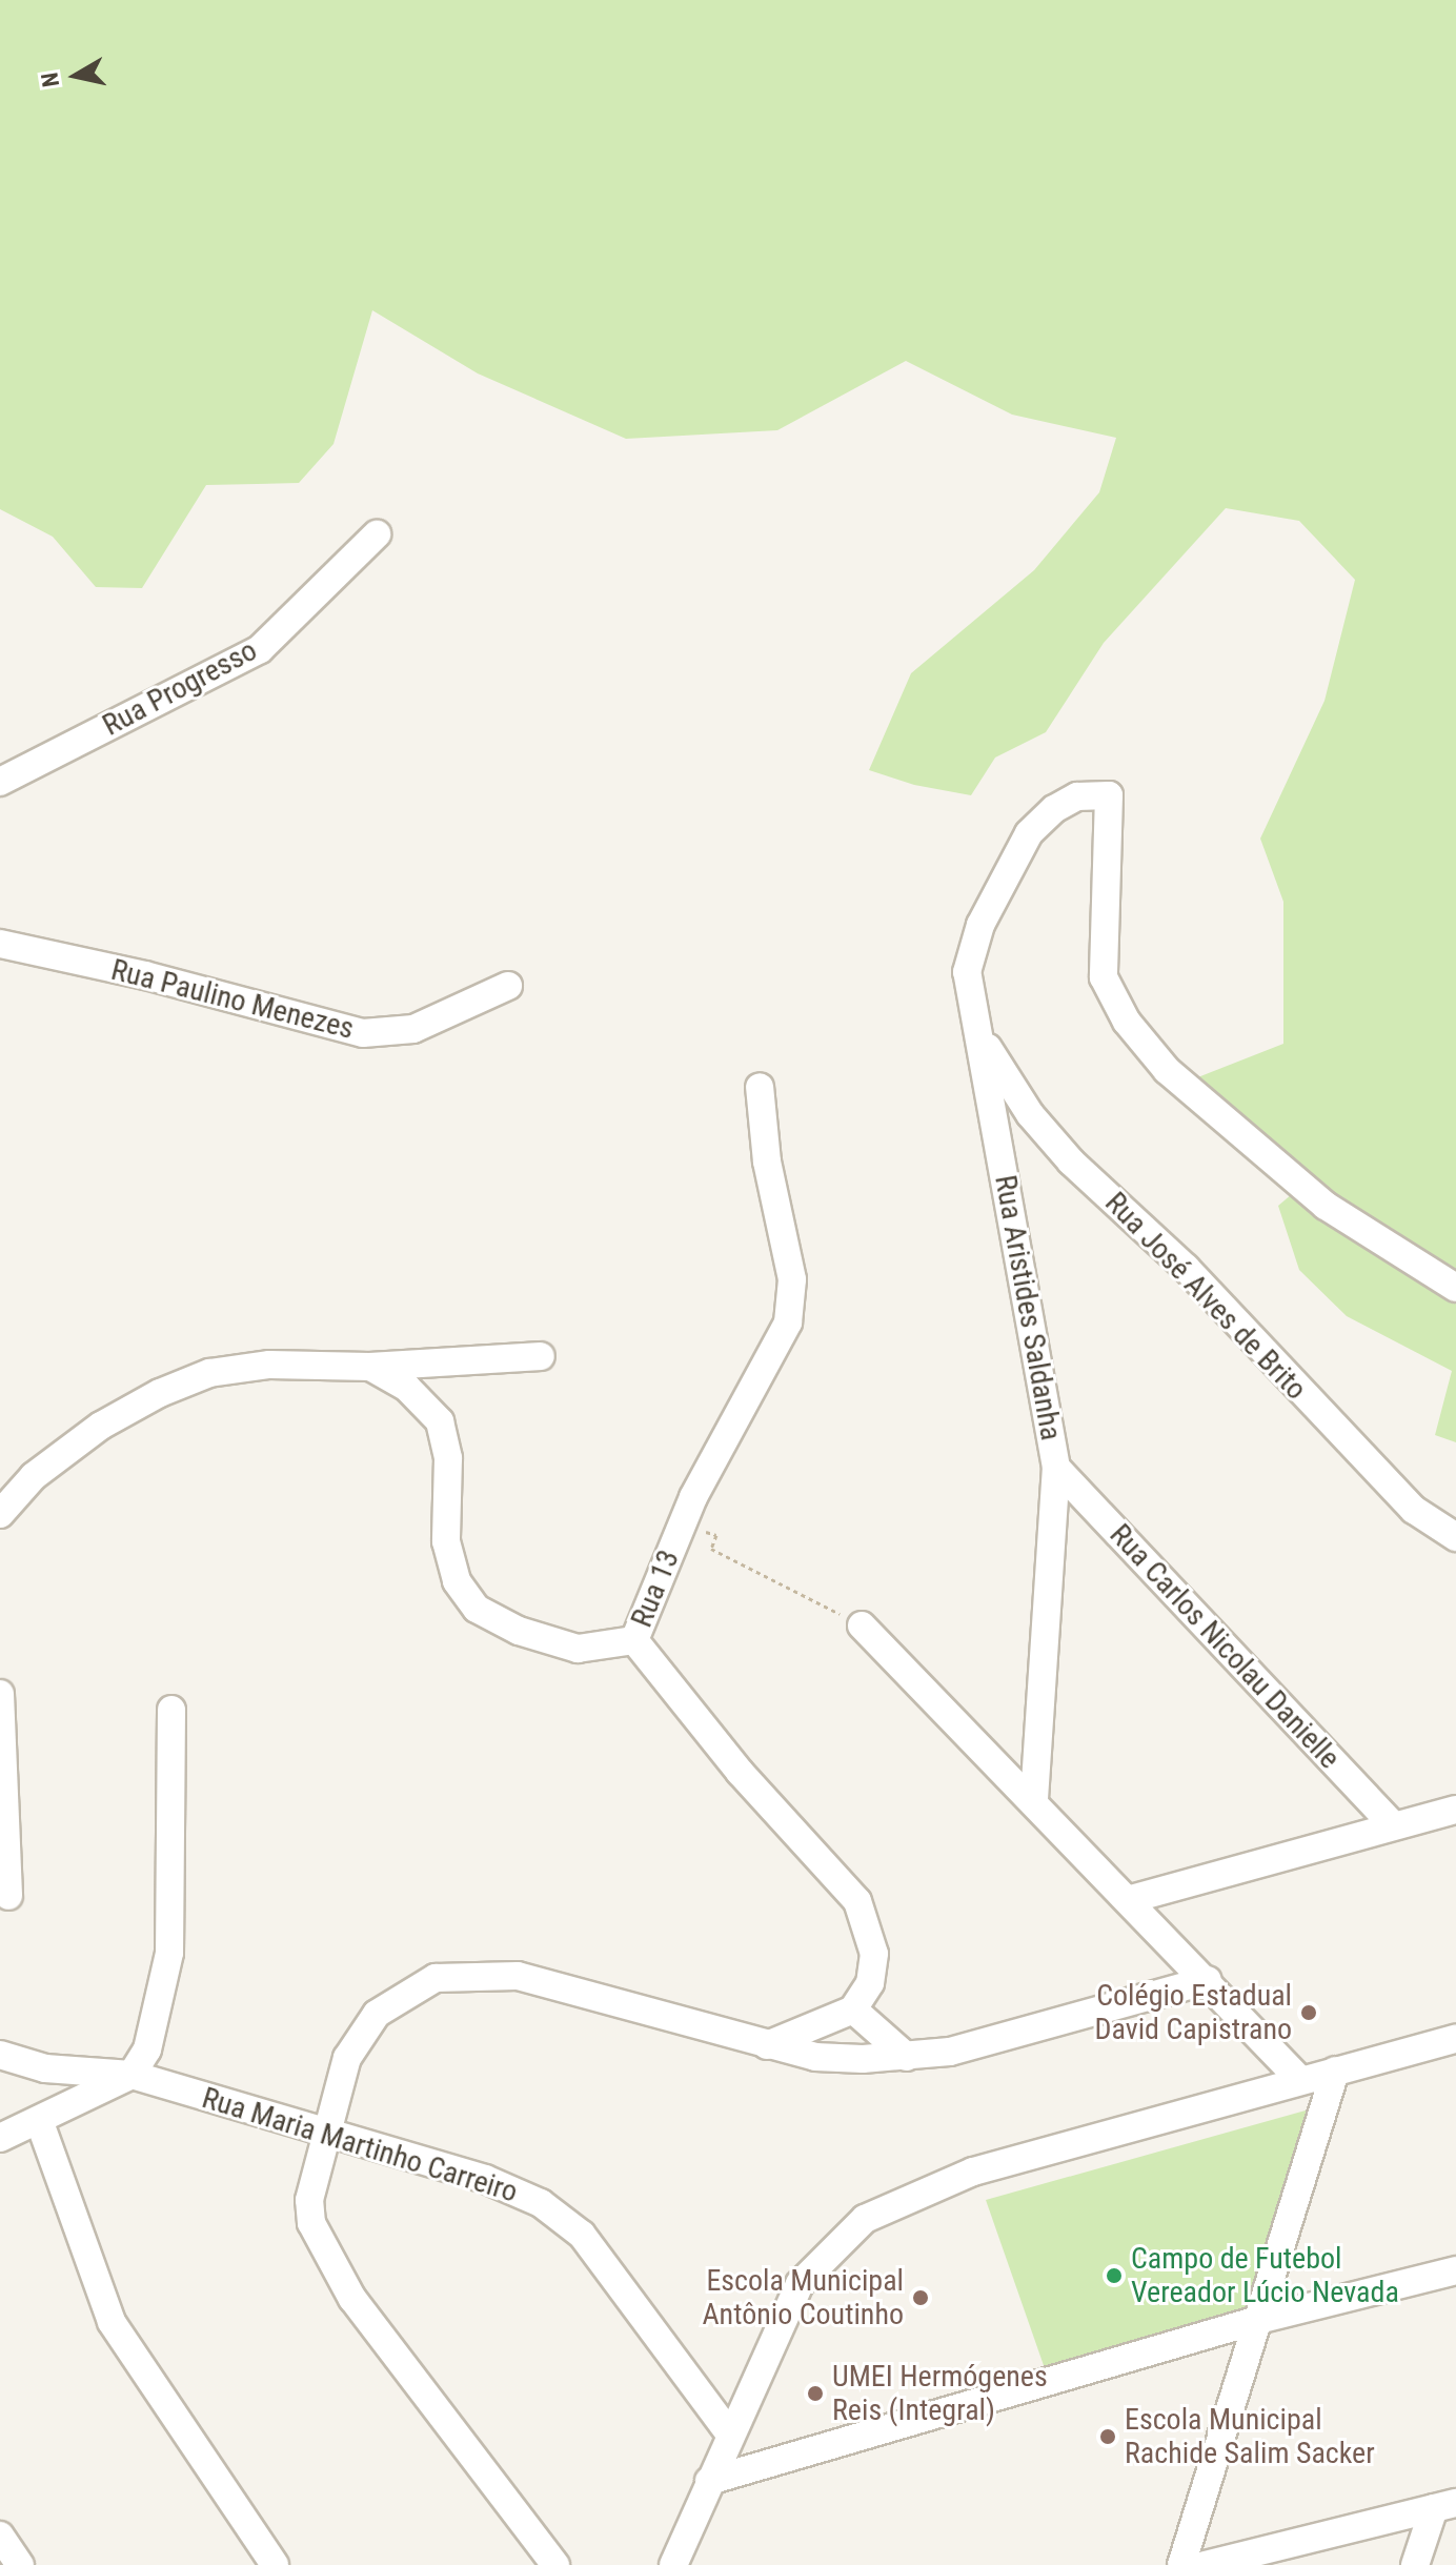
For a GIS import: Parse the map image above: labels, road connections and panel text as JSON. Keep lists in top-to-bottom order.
{
  "streets": {
    "street": [
      "Rua Progresso",
      "Rua Paulino Menezes",
      "Rua José Alves de Brito",
      "Rua Aristides Saldanha",
      "Rua 13",
      "Rua Carlos Nicolau Danielle",
      "Rua Maria Martinho Carreiro"
    ]
  },
  "crossings": [
    ["Rua José Alves de Brito", "Rua Aristides Saldanha"],
    ["Rua Aristides Saldanha", "Rua Carlos Nicolau Danielle"]
  ],
  "places": [
    "Colégio Estadual David Capistrano",
    "Campo de Futebol Vereador Lúcio Nevada",
    "Escola Municipal Antônio Coutinho",
    "UMEI Hermógenes Reis (Integral)",
    "Escola Municipal Rachide Salim Sacker"
  ],
  "north": "left"
}
